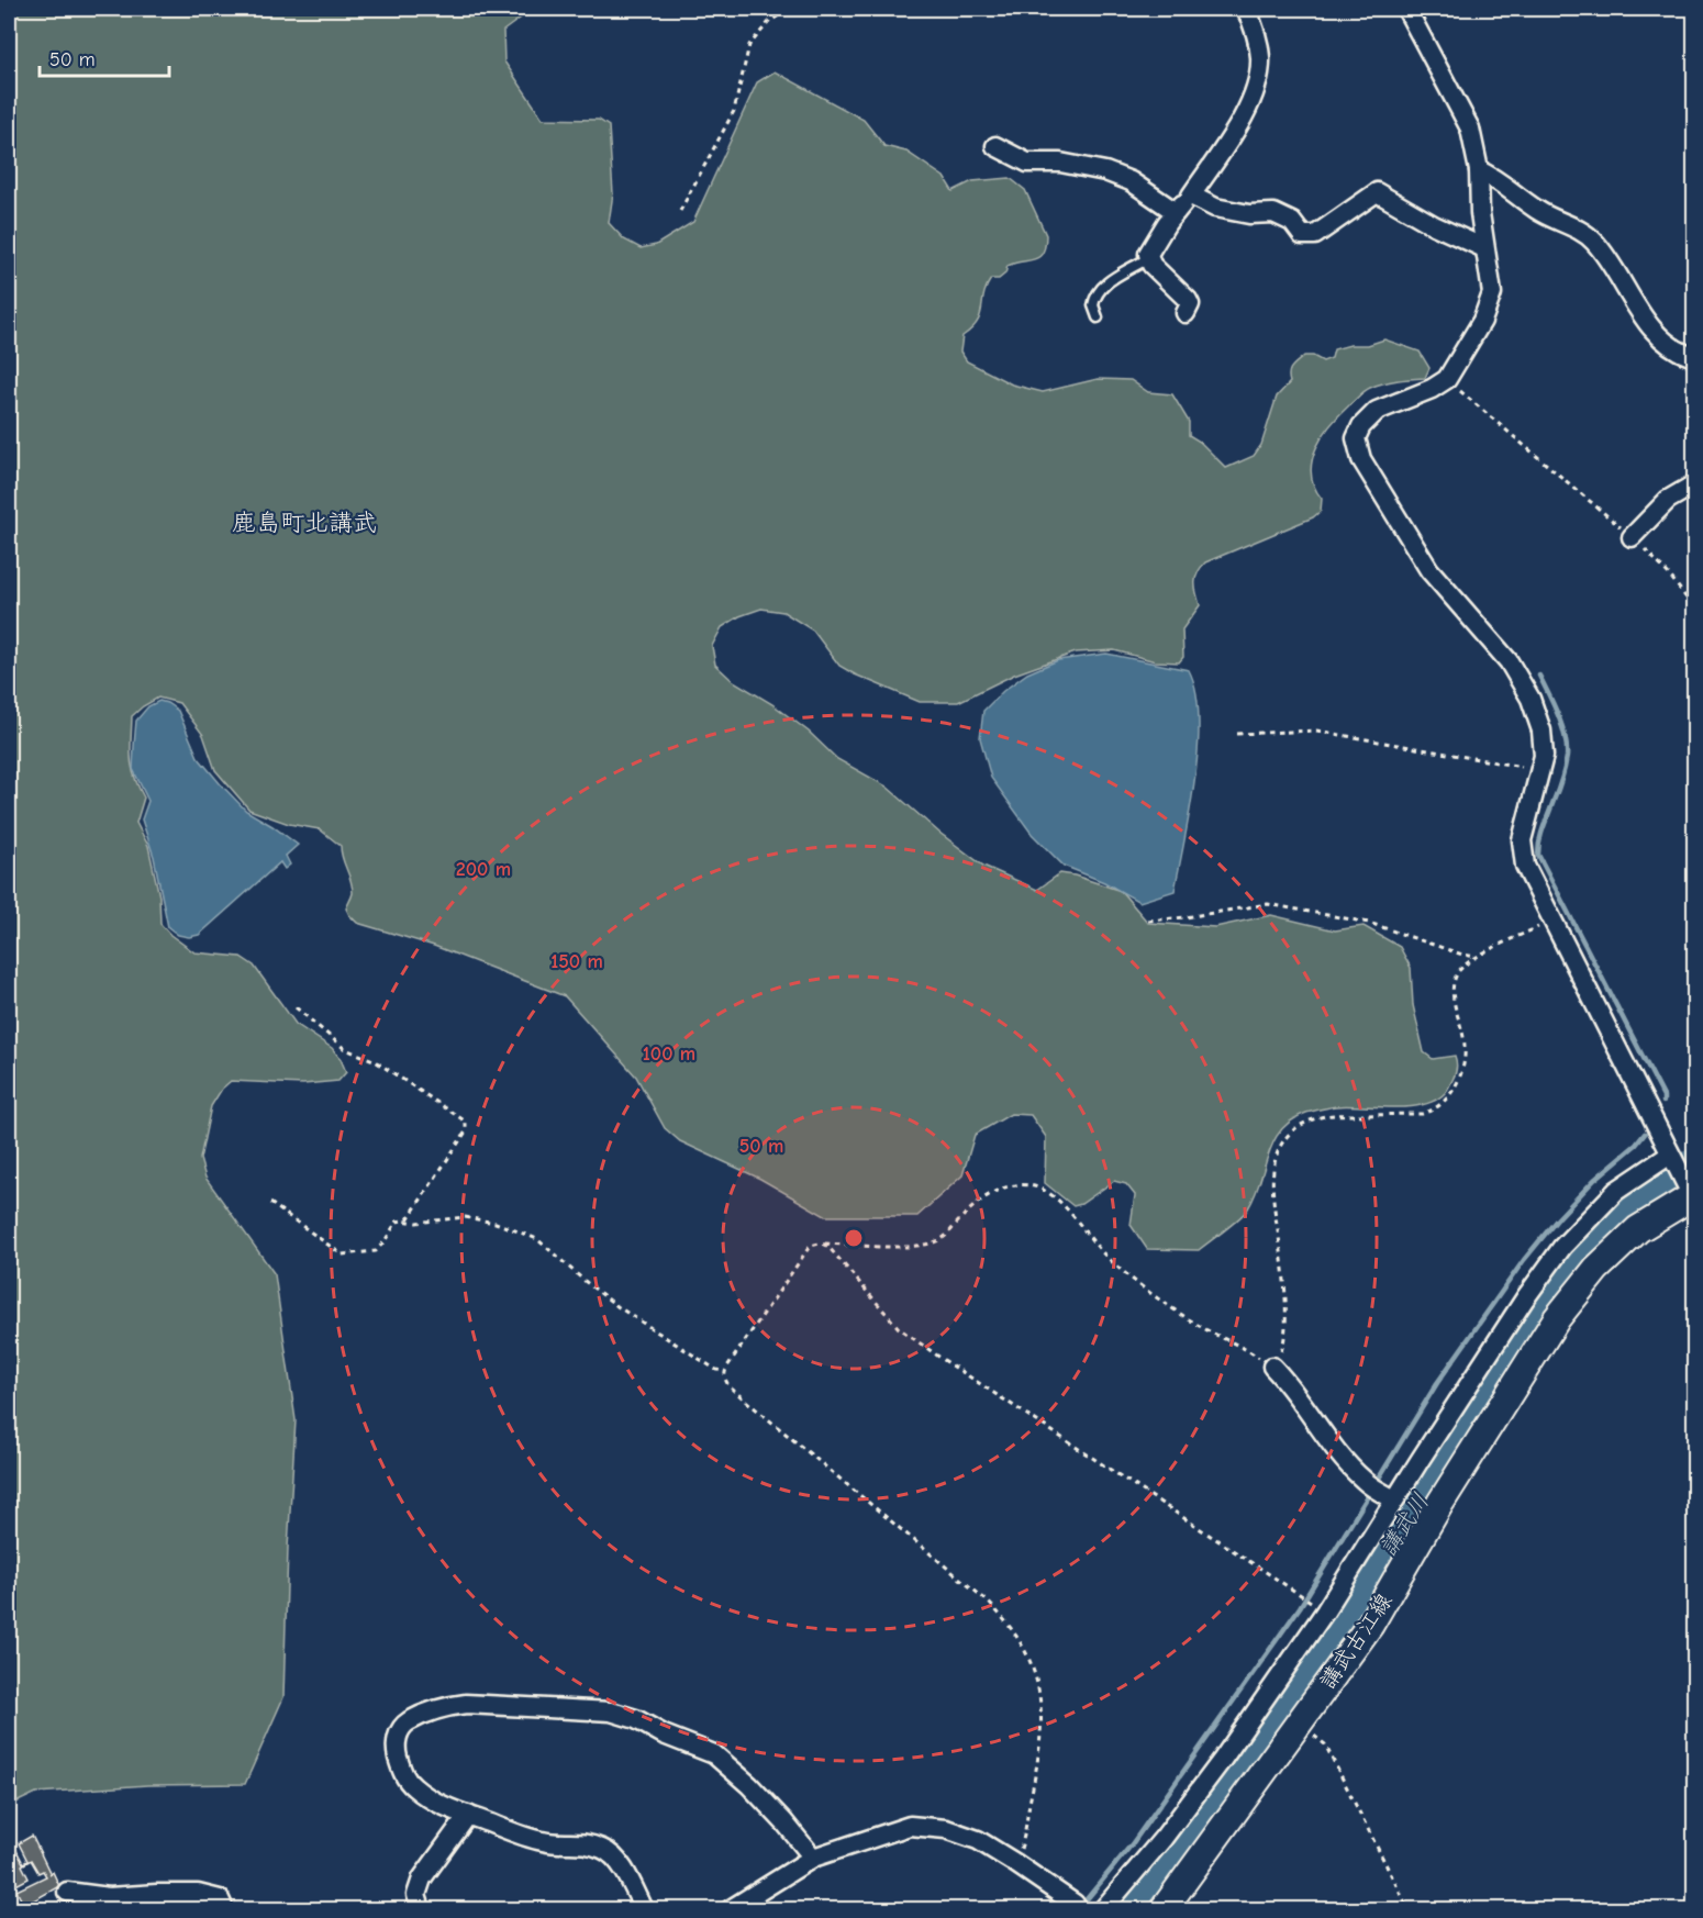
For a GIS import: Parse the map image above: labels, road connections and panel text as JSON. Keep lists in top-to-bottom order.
{
  "streets": {
    "main road": ["講武古江線"]
  },
  "districts": ["鹿島町北講武"],
  "water": ["講武川"],
  "scale_bar": "50 m",
  "rings": [
    "200 m",
    "150 m",
    "100 m",
    "50 m"
  ]
}
